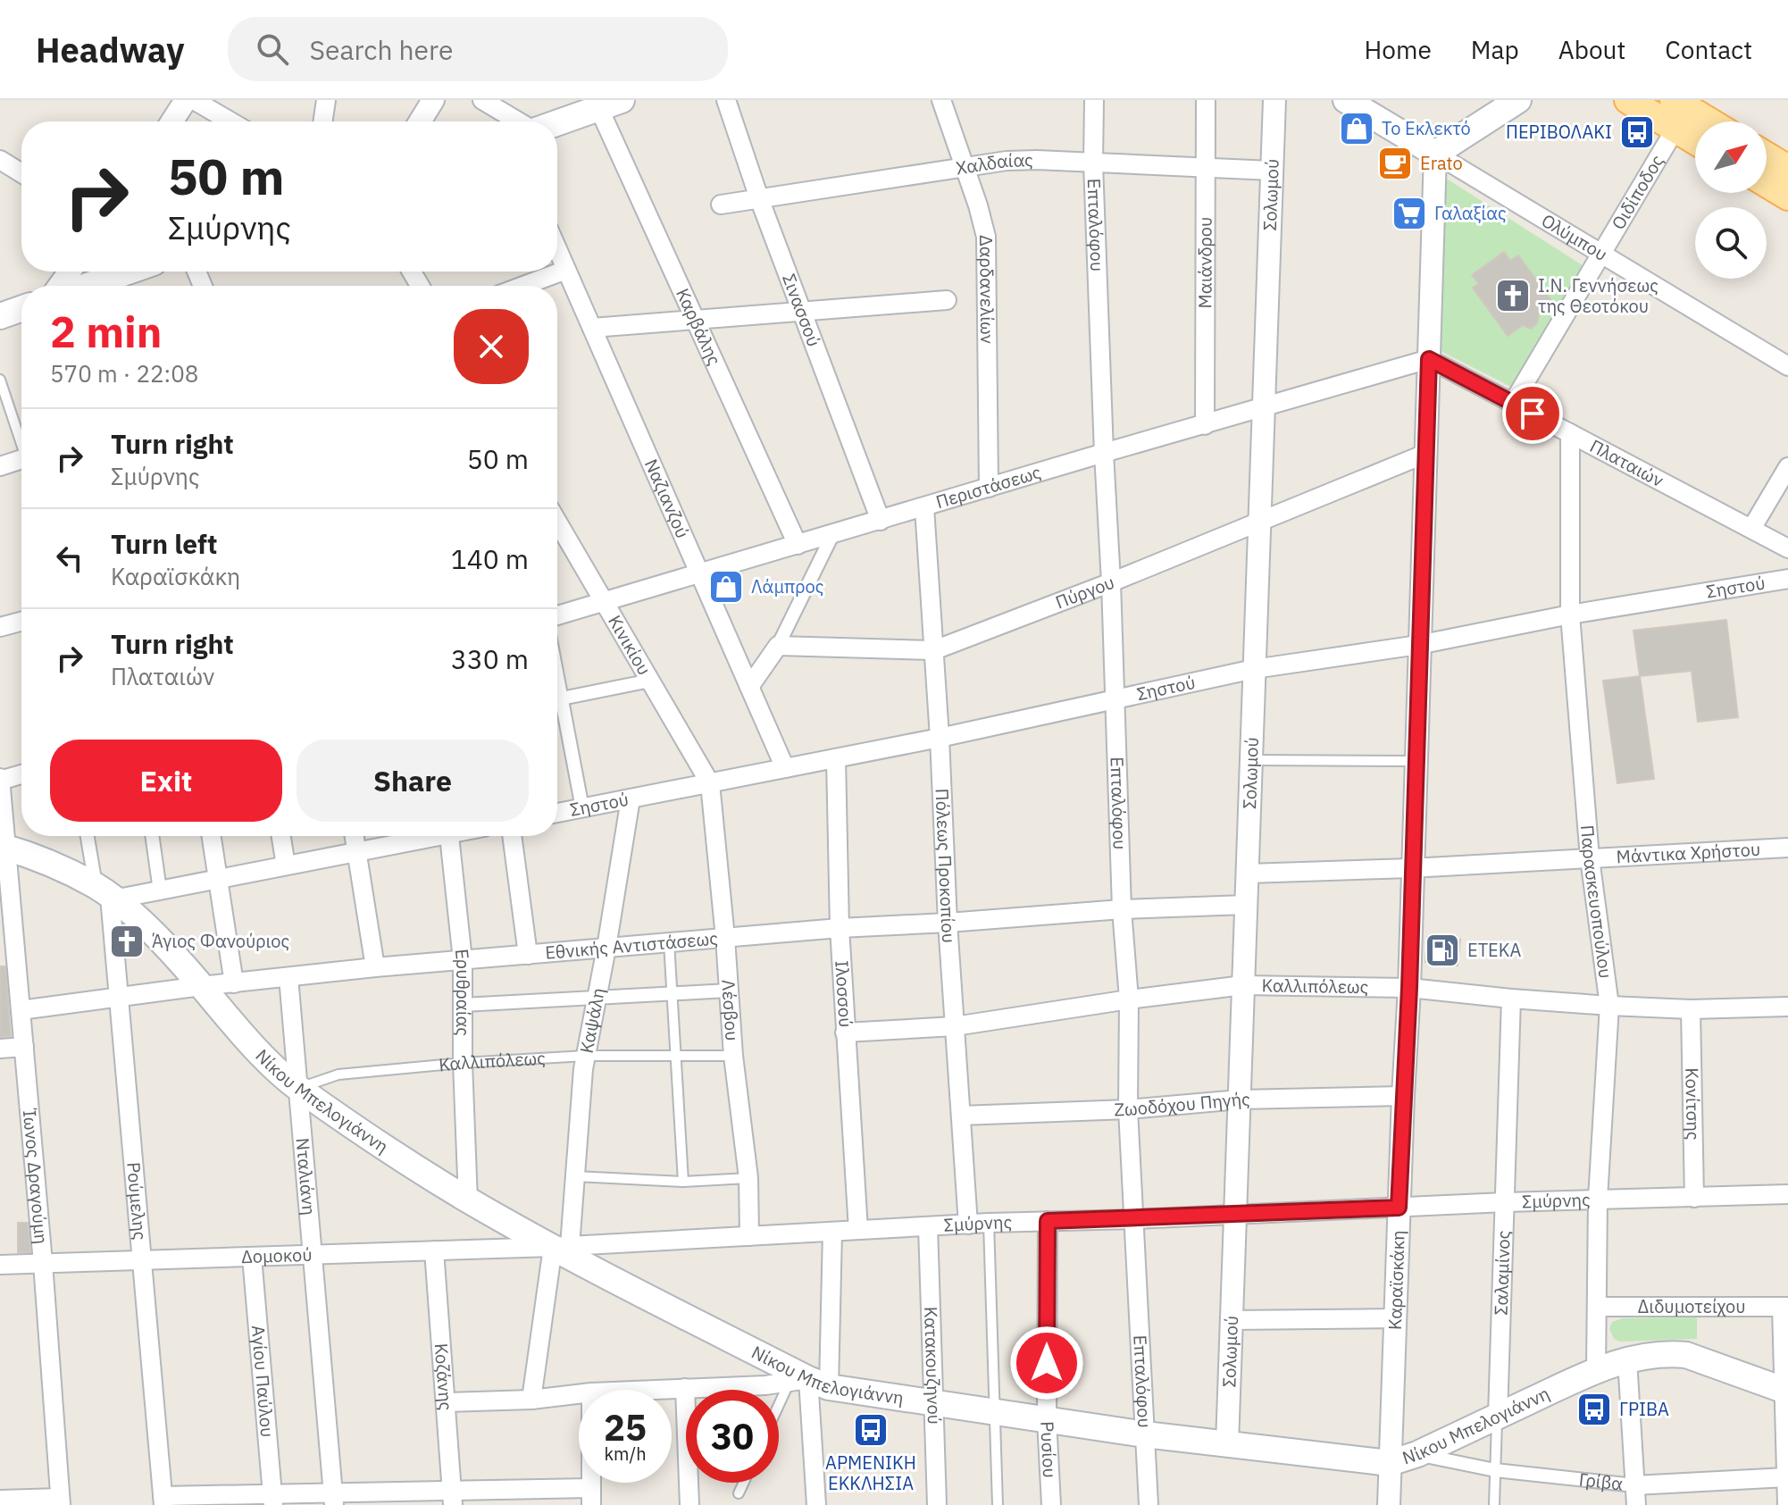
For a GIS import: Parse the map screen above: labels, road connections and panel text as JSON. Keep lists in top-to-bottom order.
{
  "streets": {
    "main road": ["Νίκου Μπελογιάννη"],
    "street": [
      "Χαλδαίας",
      "Οιδίποδος",
      "Σολωμού",
      "Επταλόφου",
      "Ολύμπου",
      "Μαιάνδρου",
      "Δαρδανελίων",
      "Σινασσού",
      "Καρβάλης",
      "Πλαταιών",
      "Περιστάσεως",
      "Ναζιανζού",
      "Σηστού",
      "Πύργου",
      "Κινικίου",
      "Μάντικα Χρήστου",
      "Πόλεως Προκοπίου",
      "Παρασκευοπούλου",
      "Εθνικής Αντιστάσεως",
      "Καλλιπόλεως",
      "Ερυθραίας",
      "Ιλοσσού",
      "Λέσβου",
      "Καψάλη",
      "Κονίτσης",
      "Ζωοδόχου Πηγής",
      "Ίωνος Δραγούμη",
      "Νταλιάνη",
      "Σμύρνης",
      "Ρούμελης",
      "Δομοκού",
      "Σαλαμίνος",
      "Καραϊσκάκη",
      "Διδυμοτείχου",
      "Κατακουζηνού",
      "Κοζάνης",
      "Αγίου Παύλου",
      "Ρυσίου",
      "Γρίβα"
    ]
  },
  "crossings": [
    ["Χαλδαίας", "Σολωμού"],
    ["Χαλδαίας", "Επταλόφου"],
    ["Χαλδαίας", "Μαιάνδρου"],
    ["Χαλδαίας", "Δαρδανελίων"],
    ["Χαλδαίας", "Σινασσού"],
    ["Οιδίποδος", "Ολύμπου"],
    ["Οιδίποδος", "Πλαταιών"],
    ["Σολωμού", "Περιστάσεως"],
    ["Σολωμού", "Σηστού"],
    ["Σολωμού", "Πύργου"],
    ["Σολωμού", "Μάντικα Χρήστου"],
    ["Σολωμού", "Εθνικής Αντιστάσεως"],
    ["Σολωμού", "Καλλιπόλεως"],
    ["Σολωμού", "Νίκου Μπελογιάννη"],
    ["Σολωμού", "Ζωοδόχου Πηγής"],
    ["Σολωμού", "Σμύρνης"],
    ["Επταλόφου", "Περιστάσεως"],
    ["Επταλόφου", "Σηστού"],
    ["Επταλόφου", "Πύργου"],
    ["Επταλόφου", "Εθνικής Αντιστάσεως"],
    ["Επταλόφου", "Καλλιπόλεως"],
    ["Επταλόφου", "Νίκου Μπελογιάννη"],
    ["Επταλόφου", "Ζωοδόχου Πηγής"],
    ["Επταλόφου", "Σμύρνης"],
    ["Ολύμπου", "Καραϊσκάκη"],
    ["Μαιάνδρου", "Περιστάσεως"],
    ["Δαρδανελίων", "Περιστάσεως"],
    ["Σινασσού", "Περιστάσεως"],
    ["Καρβάλης", "Περιστάσεως"],
    ["Πλαταιών", "Περιστάσεως"],
    ["Πλαταιών", "Παρασκευοπούλου"],
    ["Πλαταιών", "Καραϊσκάκη"],
    ["Περιστάσεως", "Ναζιανζού"],
    ["Περιστάσεως", "Κινικίου"],
    ["Περιστάσεως", "Πόλεως Προκοπίου"],
    ["Περιστάσεως", "Καραϊσκάκη"],
    ["Ναζιανζού", "Σηστού"],
    ["Σηστού", "Κινικίου"],
    ["Σηστού", "Πόλεως Προκοπίου"],
    ["Σηστού", "Παρασκευοπούλου"],
    ["Σηστού", "Ιλοσσού"],
    ["Σηστού", "Λέσβου"],
    ["Σηστού", "Καψάλη"],
    ["Σηστού", "Καραϊσκάκη"],
    ["Πύργου", "Πόλεως Προκοπίου"],
    ["Πύργου", "Καραϊσκάκη"],
    ["Κινικίου", "Λέσβου"],
    ["Μάντικα Χρήστου", "Παρασκευοπούλου"],
    ["Μάντικα Χρήστου", "Καραϊσκάκη"],
    ["Πόλεως Προκοπίου", "Εθνικής Αντιστάσεως"],
    ["Πόλεως Προκοπίου", "Καλλιπόλεως"],
    ["Πόλεως Προκοπίου", "Ζωοδόχου Πηγής"],
    ["Πόλεως Προκοπίου", "Σμύρνης"],
    ["Παρασκευοπούλου", "Καλλιπόλεως"],
    ["Παρασκευοπούλου", "Νίκου Μπελογιάννη"],
    ["Παρασκευοπούλου", "Σμύρνης"],
    ["Παρασκευοπούλου", "Διδυμοτείχου"],
    ["Εθνικής Αντιστάσεως", "Ερυθραίας"],
    ["Εθνικής Αντιστάσεως", "Ιλοσσού"],
    ["Εθνικής Αντιστάσεως", "Λέσβου"],
    ["Εθνικής Αντιστάσεως", "Καψάλη"],
    ["Εθνικής Αντιστάσεως", "Νίκου Μπελογιάννη"],
    ["Εθνικής Αντιστάσεως", "Ίωνος Δραγούμη"],
    ["Εθνικής Αντιστάσεως", "Νταλιάνη"],
    ["Εθνικής Αντιστάσεως", "Ρούμελης"],
    ["Καλλιπόλεως", "Ερυθραίας"],
    ["Καλλιπόλεως", "Ιλοσσού"],
    ["Καλλιπόλεως", "Λέσβου"],
    ["Καλλιπόλεως", "Καψάλη"],
    ["Καλλιπόλεως", "Νίκου Μπελογιάννη"],
    ["Καλλιπόλεως", "Κονίτσης"],
    ["Καλλιπόλεως", "Νταλιάνη"],
    ["Καλλιπόλεως", "Σαλαμίνος"],
    ["Καλλιπόλεως", "Καραϊσκάκη"],
    ["Ερυθραίας", "Νίκου Μπελογιάννη"],
    ["Ιλοσσού", "Σμύρνης"],
    ["Λέσβου", "Σμύρνης"],
    ["Καψάλη", "Νίκου Μπελογιάννη"],
    ["Καψάλη", "Σμύρνης"],
    ["Καψάλη", "Δομοκού"],
    ["Νίκου Μπελογιάννη", "Ίωνος Δραγούμη"],
    ["Νίκου Μπελογιάννη", "Νταλιάνη"],
    ["Νίκου Μπελογιάννη", "Σμύρνης"],
    ["Νίκου Μπελογιάννη", "Ρούμελης"],
    ["Νίκου Μπελογιάννη", "Δομοκού"],
    ["Νίκου Μπελογιάννη", "Σαλαμίνος"],
    ["Νίκου Μπελογιάννη", "Καραϊσκάκη"],
    ["Νίκου Μπελογιάννη", "Κατακουζηνού"],
    ["Νίκου Μπελογιάννη", "Ρυσίου"],
    ["Νίκου Μπελογιάννη", "Γρίβα"],
    ["Κονίτσης", "Σμύρνης"],
    ["Ζωοδόχου Πηγής", "Καραϊσκάκη"],
    ["Ίωνος Δραγούμη", "Δομοκού"],
    ["Νταλιάνη", "Δομοκού"],
    ["Σμύρνης", "Δομοκού"],
    ["Σμύρνης", "Σαλαμίνος"],
    ["Σμύρνης", "Καραϊσκάκη"],
    ["Σμύρνης", "Κατακουζηνού"],
    ["Σμύρνης", "Ρυσίου"],
    ["Ρούμελης", "Δομοκού"],
    ["Δομοκού", "Κοζάνης"],
    ["Δομοκού", "Αγίου Παύλου"],
    ["Σαλαμίνος", "Γρίβα"]
  ],
  "places": {
    "shop": ["Το Εκλεκτό", "Λάμπρος"],
    "bus stop": ["ΠΕΡΙΒΟΛΑΚΙ", "ΓΡΙΒΑ", "ΑΡΜΕΝΙΚΗ ΕΚΚΛΗΣΙΑ"],
    "cafe": ["Erato"],
    "supermarket": ["Γαλαξίας"],
    "church": ["Ι.Ν. Γεννήσεως της Θεοτόκου", "Άγιος Φανούριος"],
    "fuel station": ["ΕΤΕΚΑ"]
  },
  "north": "top right",
  "page": {
    "header": "Headway",
    "search": "Search here",
    "nav": [
      "Home",
      "Map",
      "About",
      "Contact"
    ],
    "turn": ["50 m", "Σμύρνης"],
    "heading": ["2 min", "570 m · 22:08"],
    "list": [
      {
        "name": "Turn right",
        "note": "Σμύρνης",
        "value": "50 m"
      },
      {
        "name": "Turn left",
        "note": "Καραϊσκάκη",
        "value": "140 m"
      },
      {
        "name": "Turn right",
        "note": "Πλαταιών",
        "value": "330 m"
      }
    ],
    "buttons": ["Exit", "Share"],
    "speed": "25 km/h",
    "limit": "30"
  }
}
